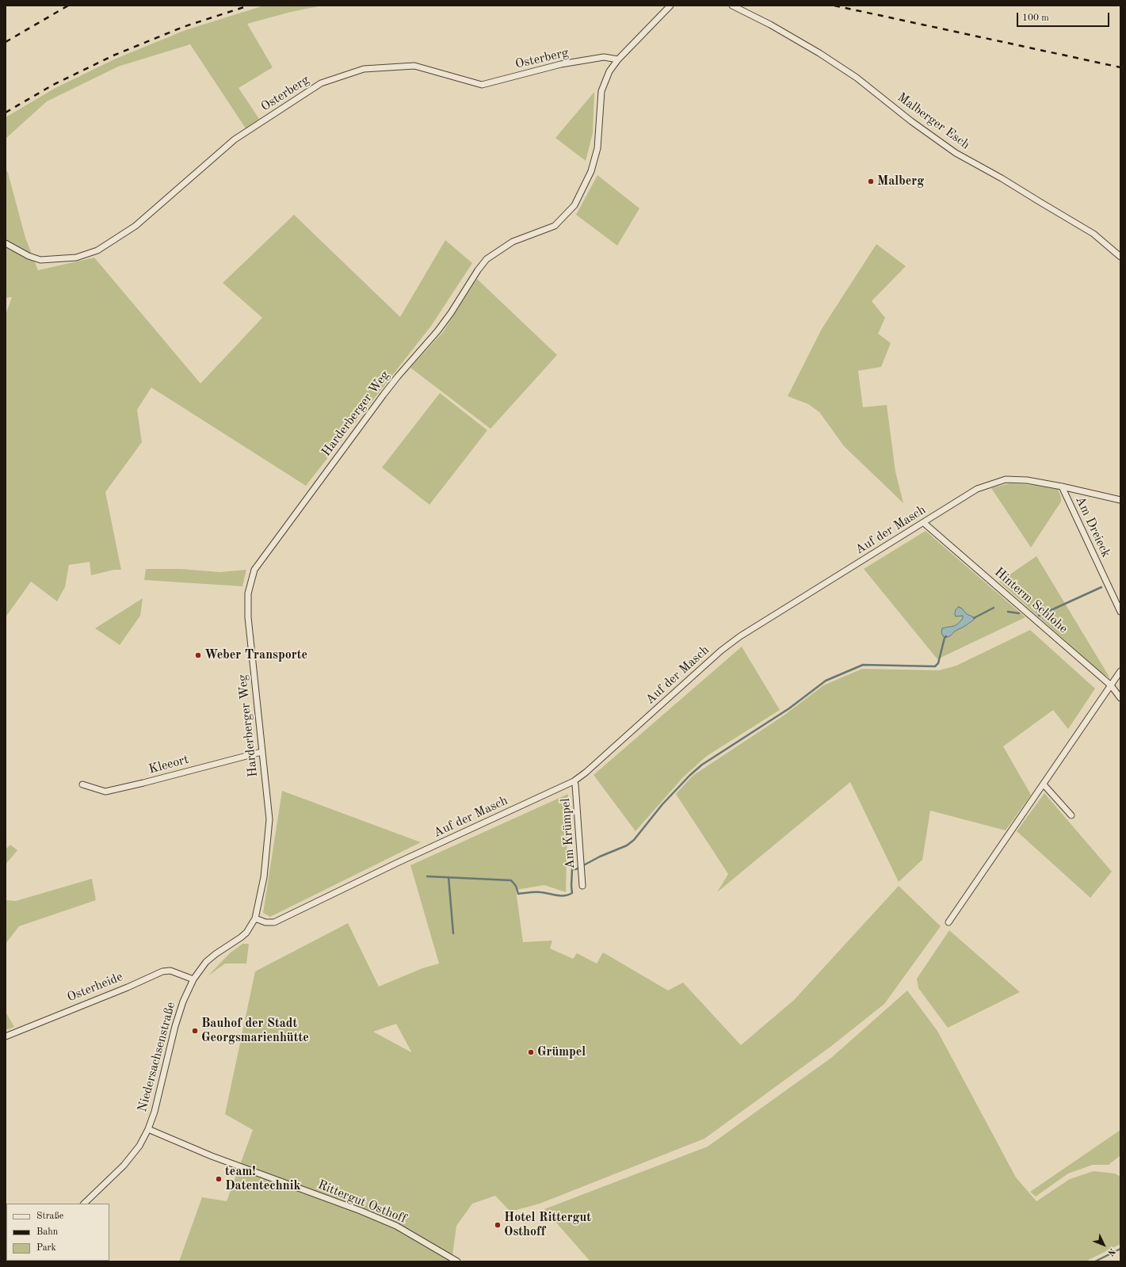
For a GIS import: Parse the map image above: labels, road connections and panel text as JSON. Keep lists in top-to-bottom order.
{
  "streets": {
    "street": [
      "Osterberg",
      "Malberger Esch",
      "Harderberger Weg",
      "Am Dreieck",
      "Auf der Masch",
      "Hinterm Schlohe",
      "Kleeort",
      "Am Krümpel",
      "Osterheide",
      "Niedersachsenstraße",
      "Rittergut Osthoff"
    ]
  },
  "crossings": [
    ["Osterberg", "Harderberger Weg"],
    ["Harderberger Weg", "Auf der Masch"],
    ["Harderberger Weg", "Kleeort"],
    ["Harderberger Weg", "Niedersachsenstraße"],
    ["Am Dreieck", "Auf der Masch"],
    ["Auf der Masch", "Hinterm Schlohe"],
    ["Auf der Masch", "Am Krümpel"],
    ["Auf der Masch", "Niedersachsenstraße"],
    ["Osterheide", "Niedersachsenstraße"],
    ["Niedersachsenstraße", "Rittergut Osthoff"]
  ],
  "places": [
    "Malberg",
    "Weber Transporte",
    "Bauhof der Stadt Georgsmarienhütte",
    "Grümpel",
    "team! Datentechnik",
    "Hotel Rittergut Osthoff"
  ],
  "legend": ["Straße", "Bahn", "Park"],
  "scale_bar": "100 m",
  "north": "bottom right"
}
